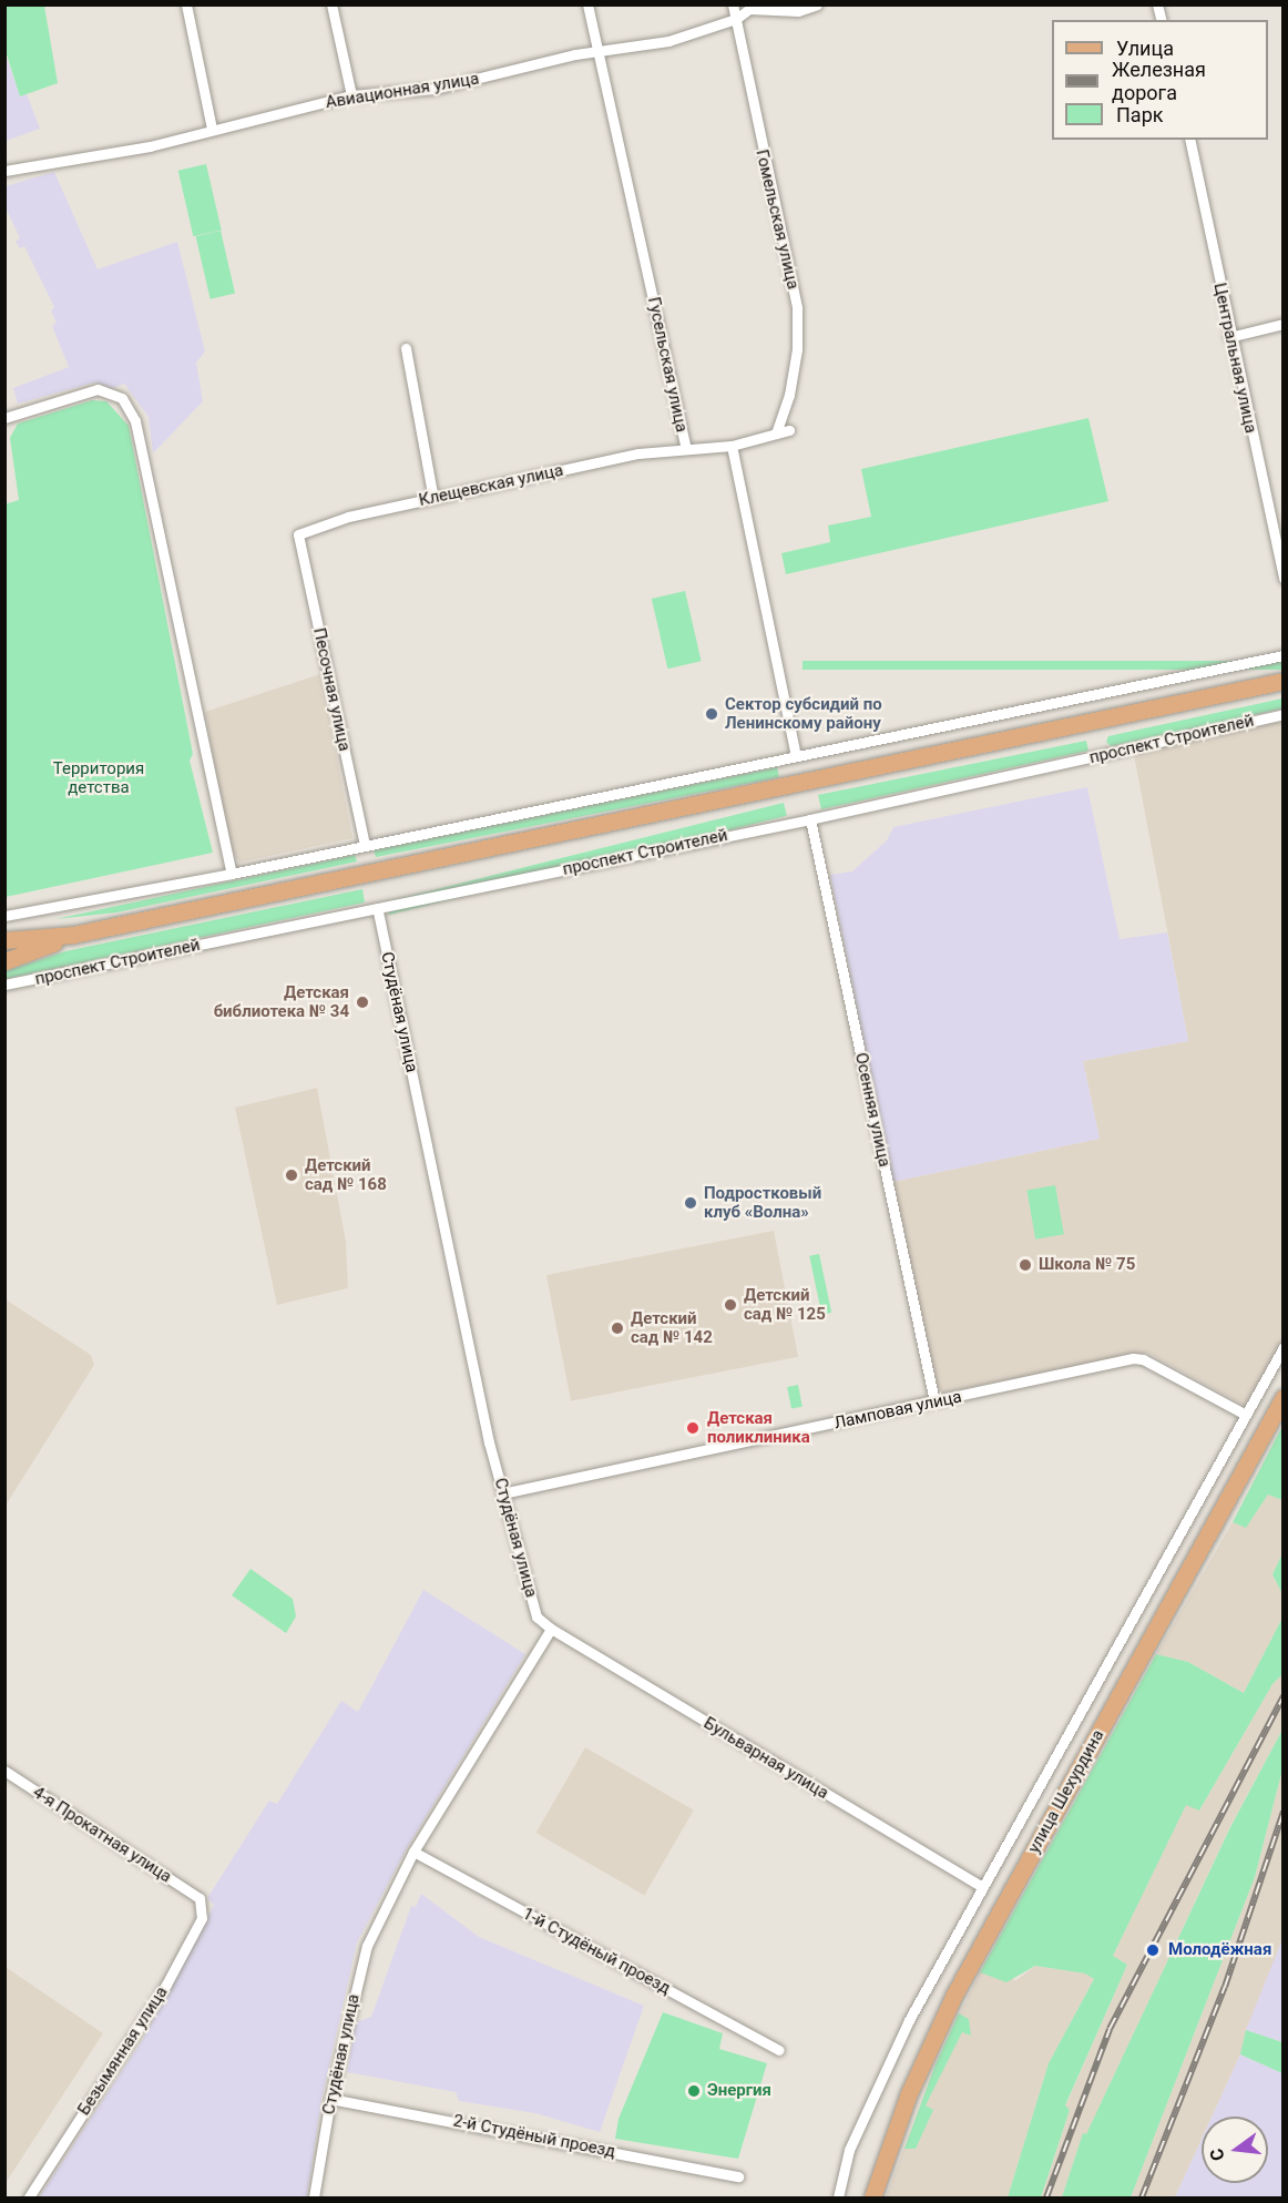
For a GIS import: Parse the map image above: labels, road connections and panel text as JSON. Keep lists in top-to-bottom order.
{
  "streets": {
    "main road": ["проспект Строителей", "улица Шехурдина"],
    "street": [
      "Авиационная улица",
      "Гомельская улица",
      "Центральная улица",
      "Гусельская улица",
      "Клещевская улица",
      "Песочная улица",
      "Студёная улица",
      "Осенняя улица",
      "Ламповая улица",
      "Бульварная улица",
      "4-я Прокатная улица",
      "1-й Студёный проезд",
      "Безымянная улица",
      "2-й Студёный проезд"
    ]
  },
  "crossings": [
    ["Авиационная улица", "Гомельская улица"],
    ["Авиационная улица", "Гусельская улица"],
    ["Гомельская улица", "Гусельская улица"],
    ["Гусельская улица", "Клещевская улица"],
    ["Клещевская улица", "Песочная улица"],
    ["проспект Строителей", "Студёная улица"],
    ["проспект Строителей", "Осенняя улица"],
    ["Студёная улица", "Ламповая улица"],
    ["Студёная улица", "Бульварная улица"],
    ["Студёная улица", "1-й Студёный проезд"],
    ["Студёная улица", "2-й Студёный проезд"],
    ["Осенняя улица", "Ламповая улица"],
    ["4-я Прокатная улица", "Безымянная улица"]
  ],
  "parks": ["Территория детства"],
  "places": [
    "Сектор субсидий по Ленинскому району",
    "Детская библиотека № 34",
    "Детский сад № 168",
    "Подростковый клуб «Волна»",
    "Школа № 75",
    "Детский сад № 125",
    "Детский сад № 142",
    "Детская поликлиника",
    "Молодёжная",
    "Энергия"
  ],
  "legend": ["Улица", "Железная дорога", "Парк"],
  "north": "left"
}
